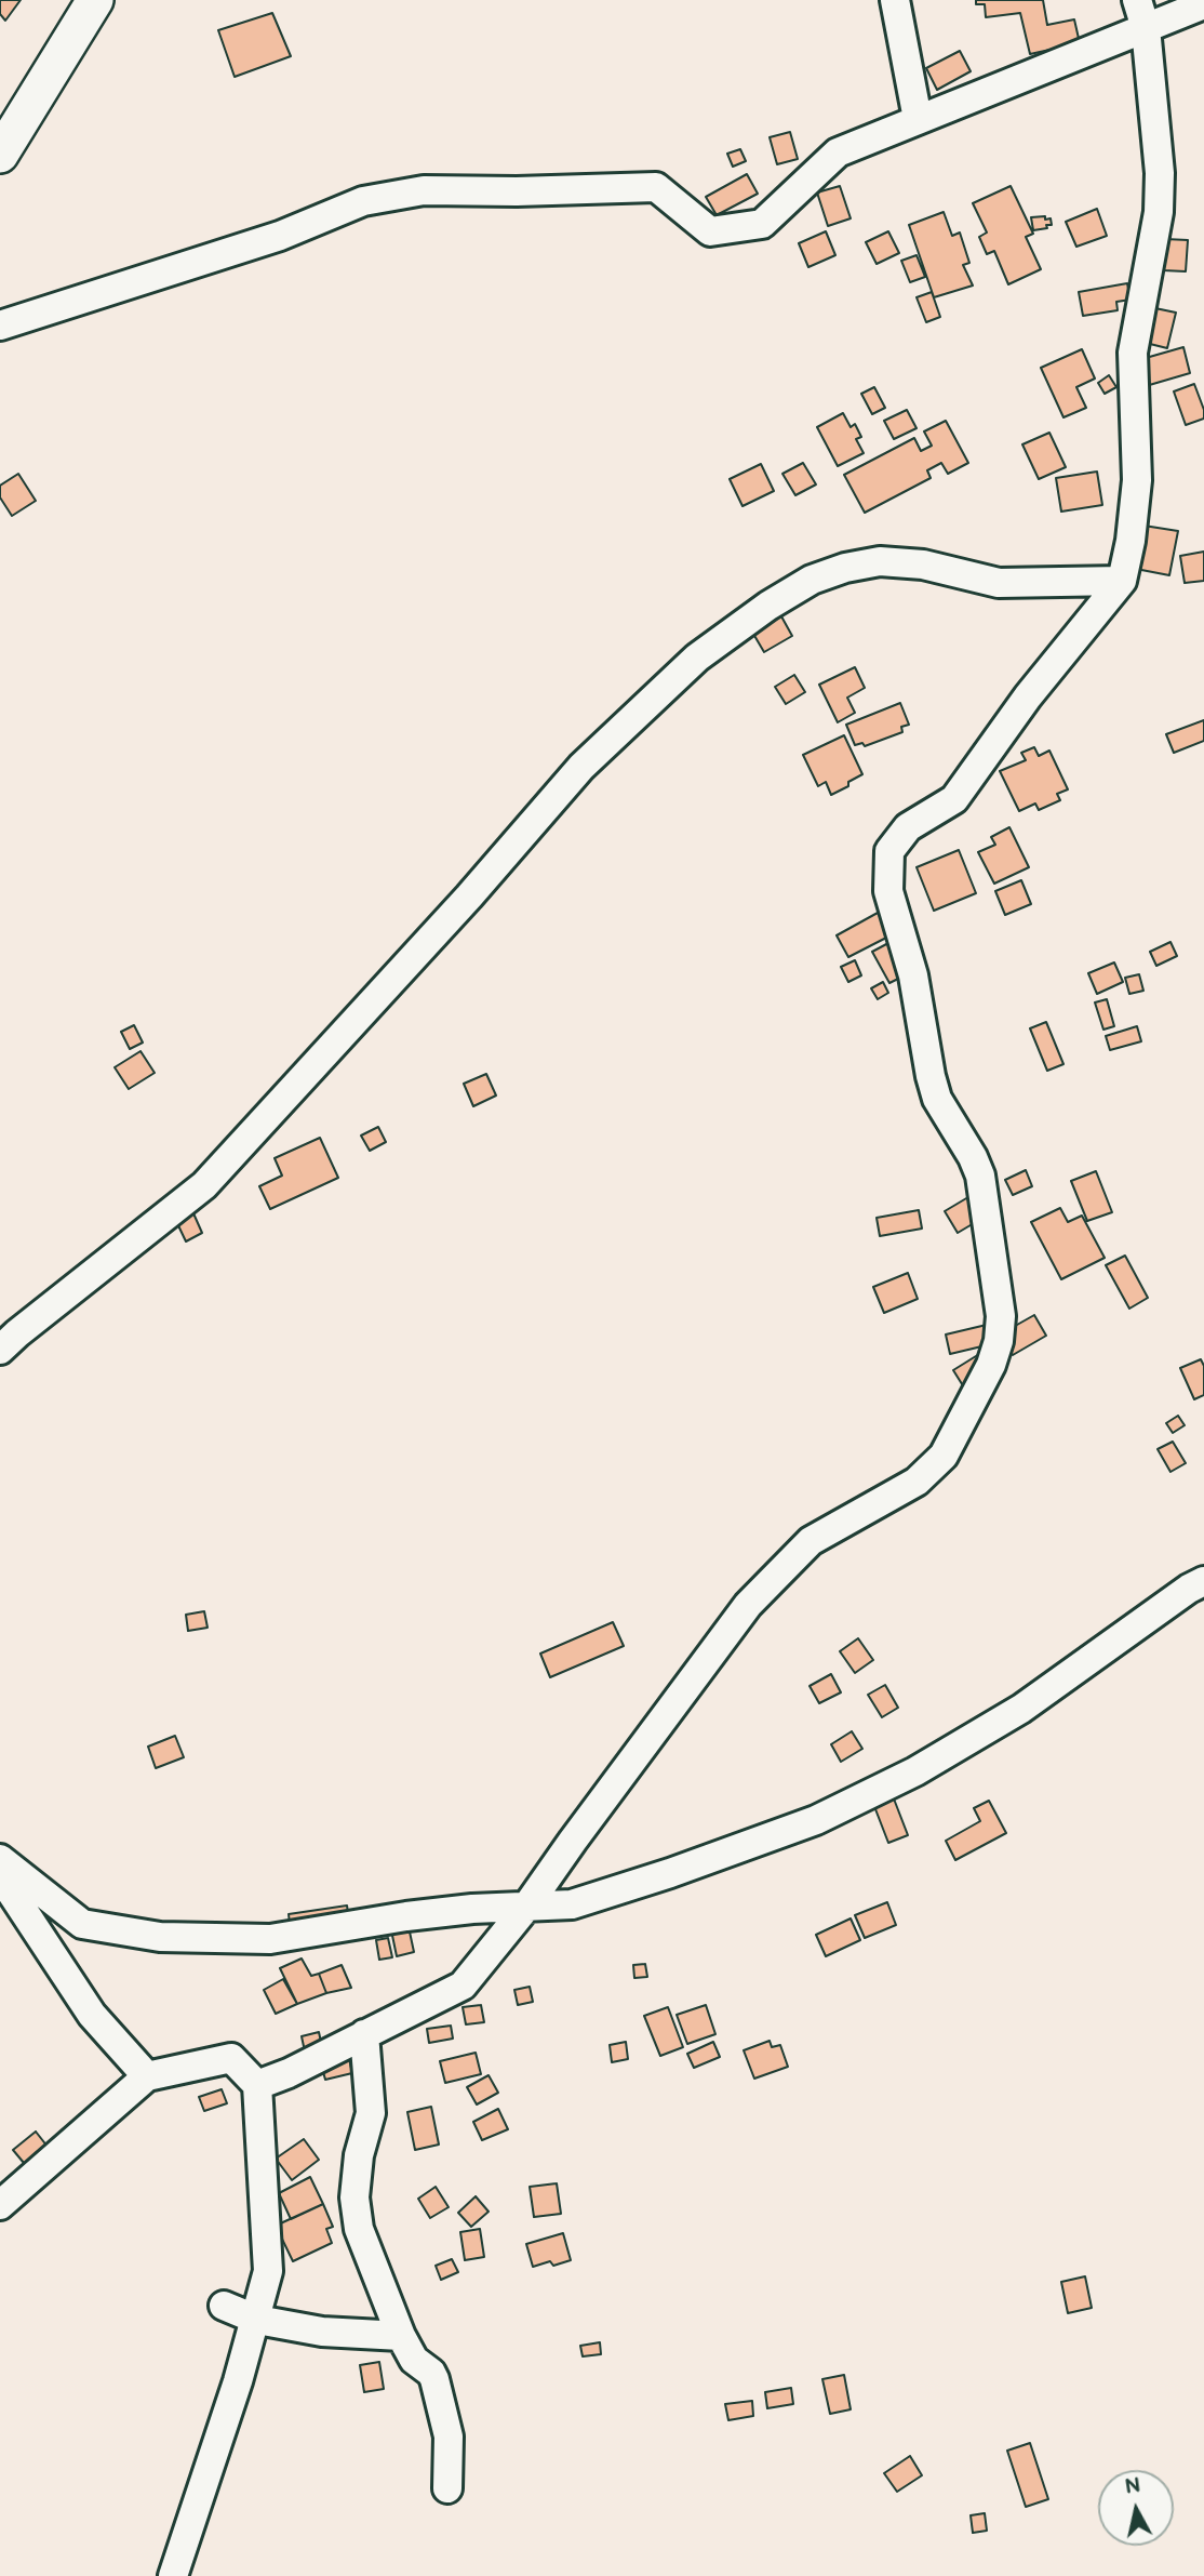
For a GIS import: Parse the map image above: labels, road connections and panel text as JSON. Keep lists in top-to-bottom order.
{
  "north": "top"
}
